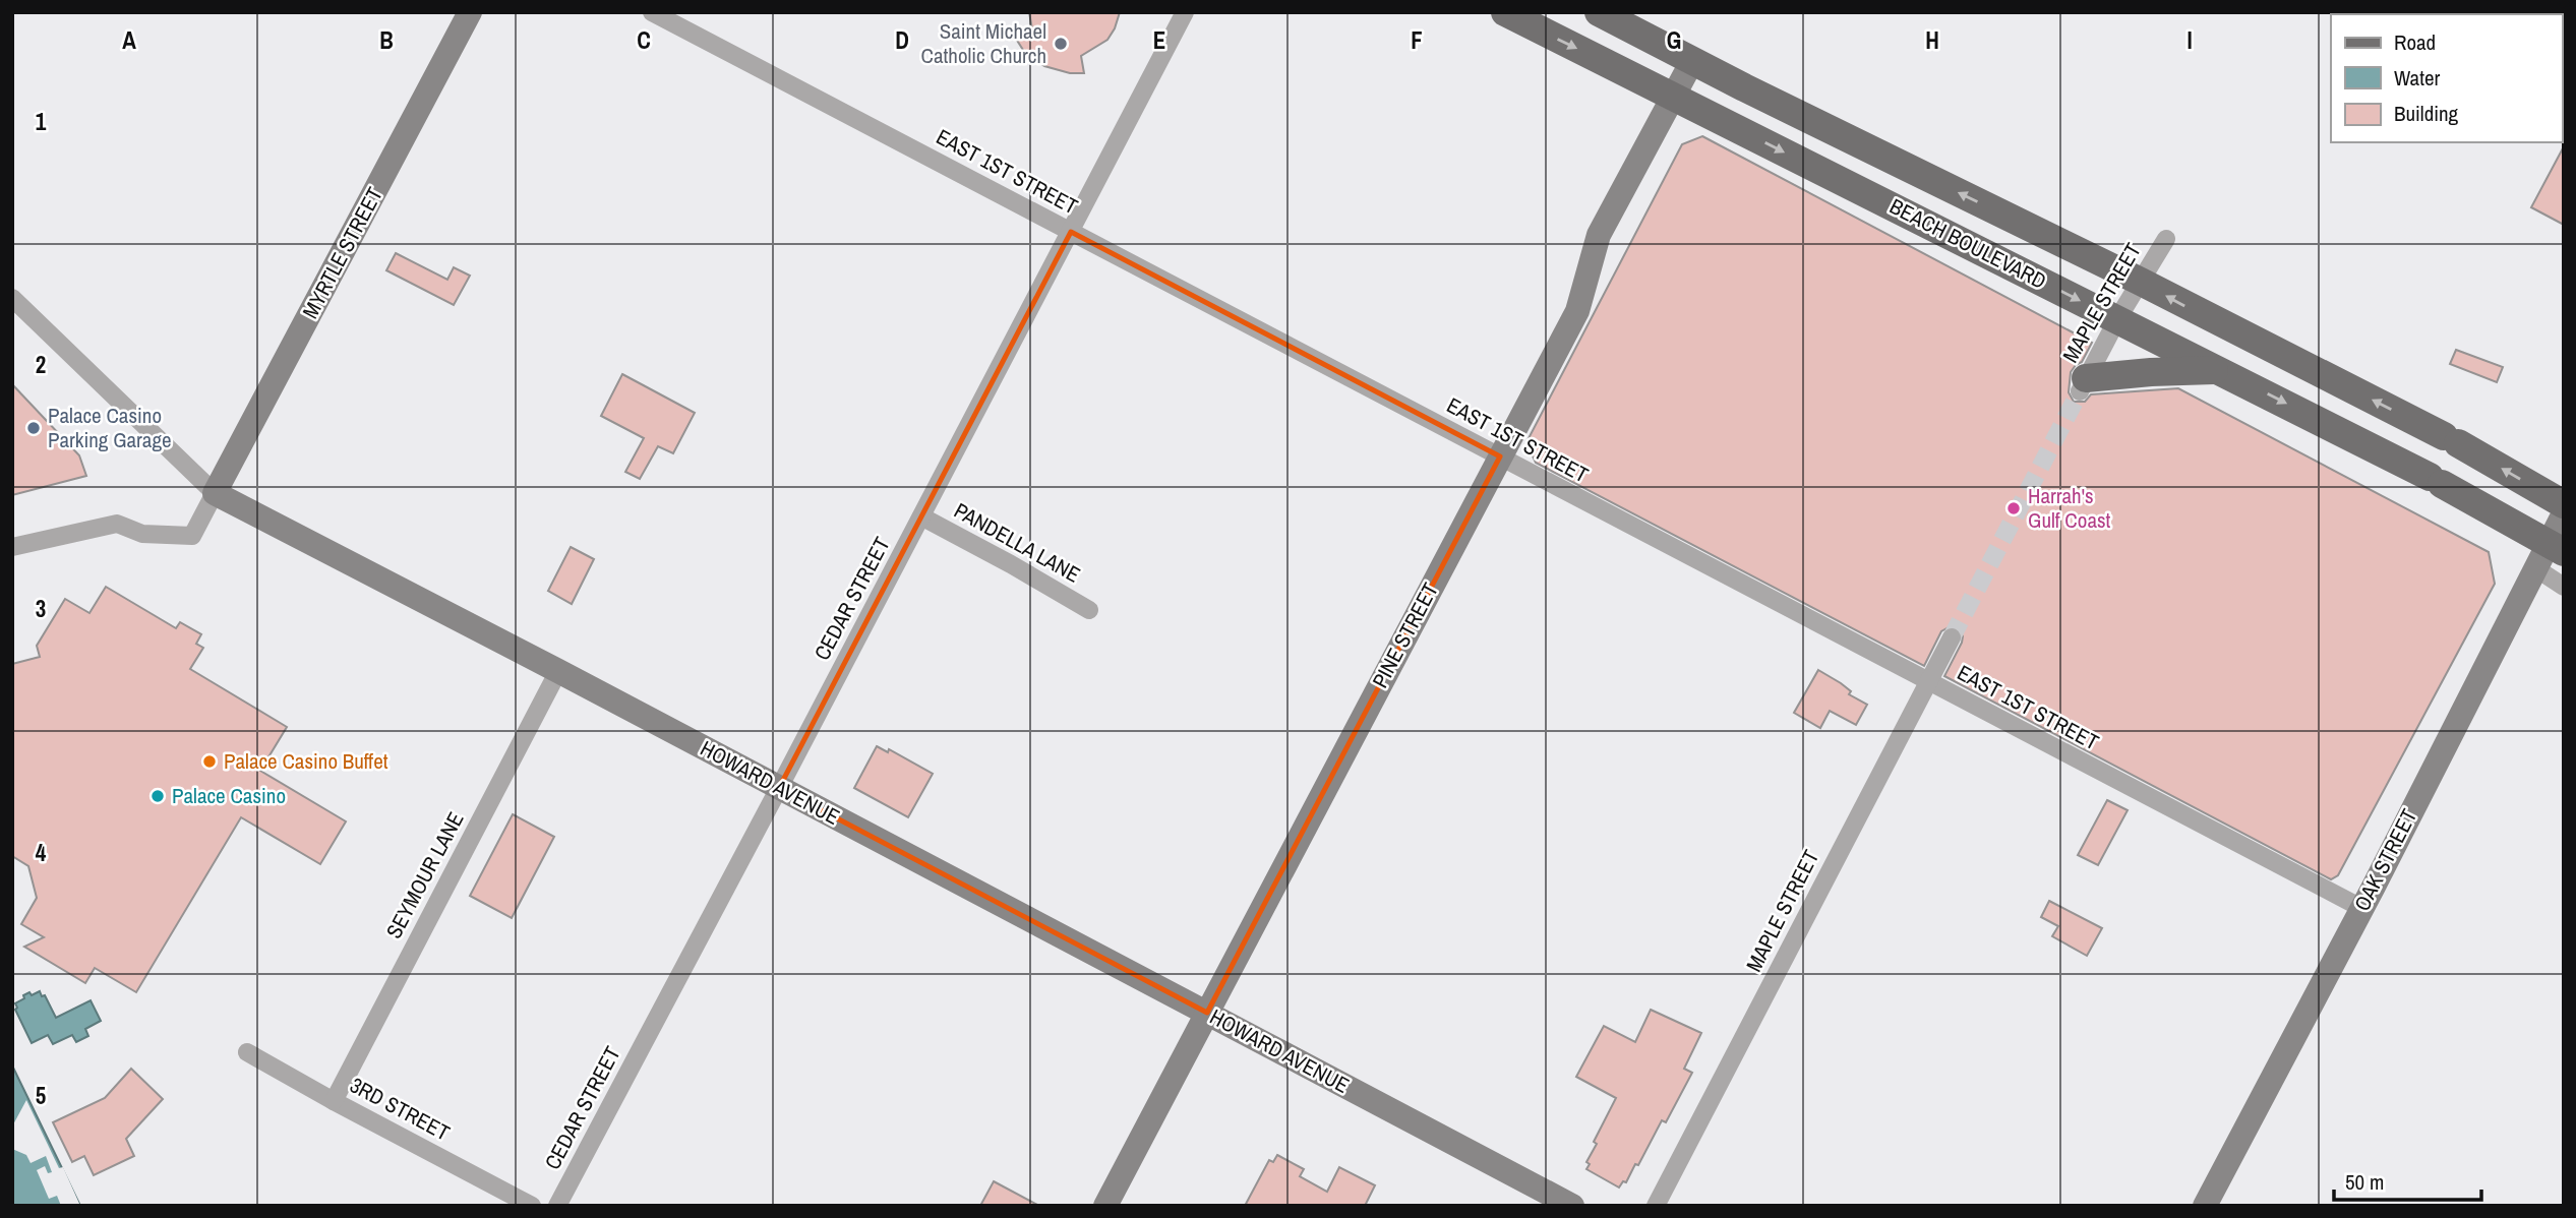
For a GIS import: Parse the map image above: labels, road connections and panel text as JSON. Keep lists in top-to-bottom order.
{
  "streets": {
    "main road": [
      "BEACH BOULEVARD",
      "MYRTLE STREET",
      "PINE STREET",
      "HOWARD AVENUE",
      "OAK STREET"
    ],
    "street": [
      "EAST 1ST STREET",
      "MAPLE STREET",
      "PANDELLA LANE",
      "CEDAR STREET",
      "SEYMOUR LANE",
      "3RD STREET"
    ]
  },
  "crossings": [
    ["EAST 1ST STREET", "MAPLE STREET"],
    ["EAST 1ST STREET", "CEDAR STREET"],
    ["EAST 1ST STREET", "PINE STREET"],
    ["EAST 1ST STREET", "OAK STREET"],
    ["BEACH BOULEVARD", "MAPLE STREET"],
    ["BEACH BOULEVARD", "PINE STREET"],
    ["BEACH BOULEVARD", "OAK STREET"],
    ["MYRTLE STREET", "HOWARD AVENUE"],
    ["PANDELLA LANE", "CEDAR STREET"],
    ["CEDAR STREET", "HOWARD AVENUE"],
    ["PINE STREET", "HOWARD AVENUE"],
    ["HOWARD AVENUE", "SEYMOUR LANE"],
    ["SEYMOUR LANE", "3RD STREET"]
  ],
  "places": [
    "Saint Michael Catholic Church",
    "Palace Casino Parking Garage",
    "Harrah's Gulf Coast",
    "Palace Casino Buffet",
    "Palace Casino"
  ],
  "legend": ["Road", "Water", "Building"],
  "scale_bar": "50 m",
  "grid": {
    "columns": [
      "A",
      "B",
      "C",
      "D",
      "E",
      "F",
      "G",
      "H",
      "I"
    ],
    "rows": [
      "1",
      "2",
      "3",
      "4",
      "5"
    ]
  }
}
